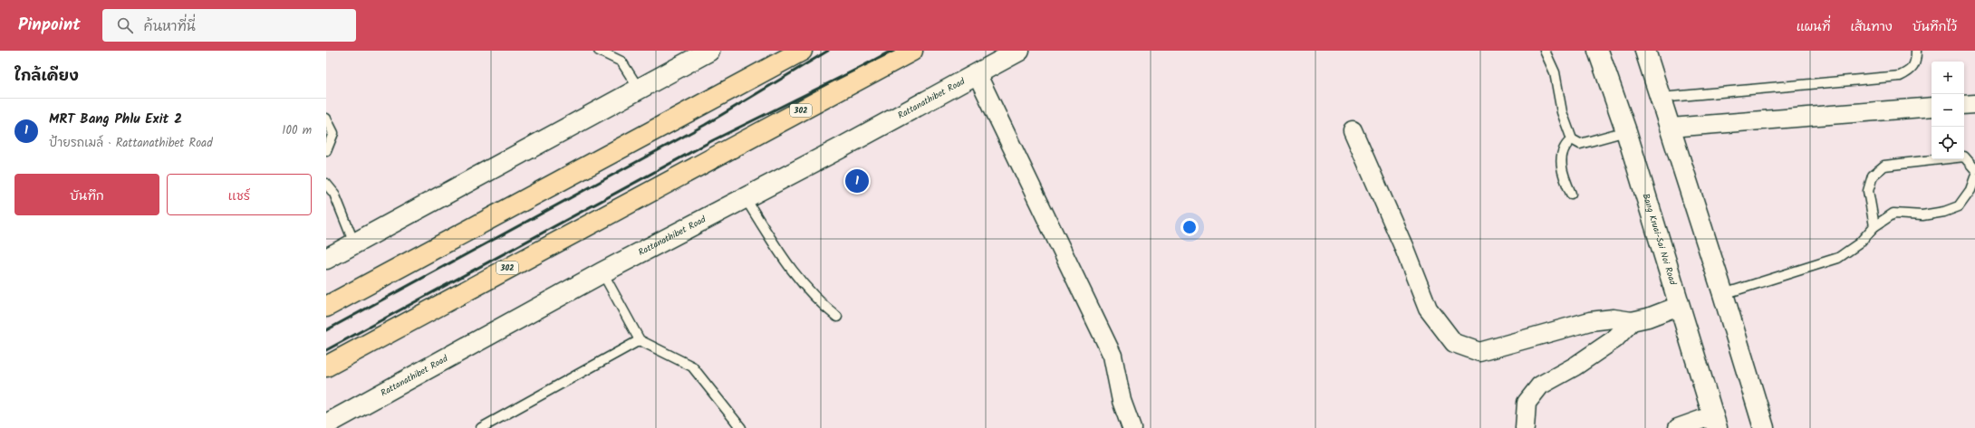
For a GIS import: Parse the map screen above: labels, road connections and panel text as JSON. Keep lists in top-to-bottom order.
{
  "streets": {
    "main road": ["Rattanathibet Road", "302", "Bang Kruai-Sai Noi Road"]
  },
  "page": {
    "header": "Pinpoint",
    "search": "ค้นหาที่นี่",
    "nav": ["แผนที่", "เส้นทาง", "บันทึกไว้"],
    "heading": "ใกล้เคียง",
    "map_buttons": ["+", "−"],
    "list": [
      {
        "mark": "1",
        "name": "MRT Bang Phlu Exit 2",
        "note": "ป้ายรถเมล์ · Rattanathibet Road",
        "value": "100 m"
      }
    ],
    "buttons": ["บันทึก", "แชร์"],
    "pins": "1"
  }
}
